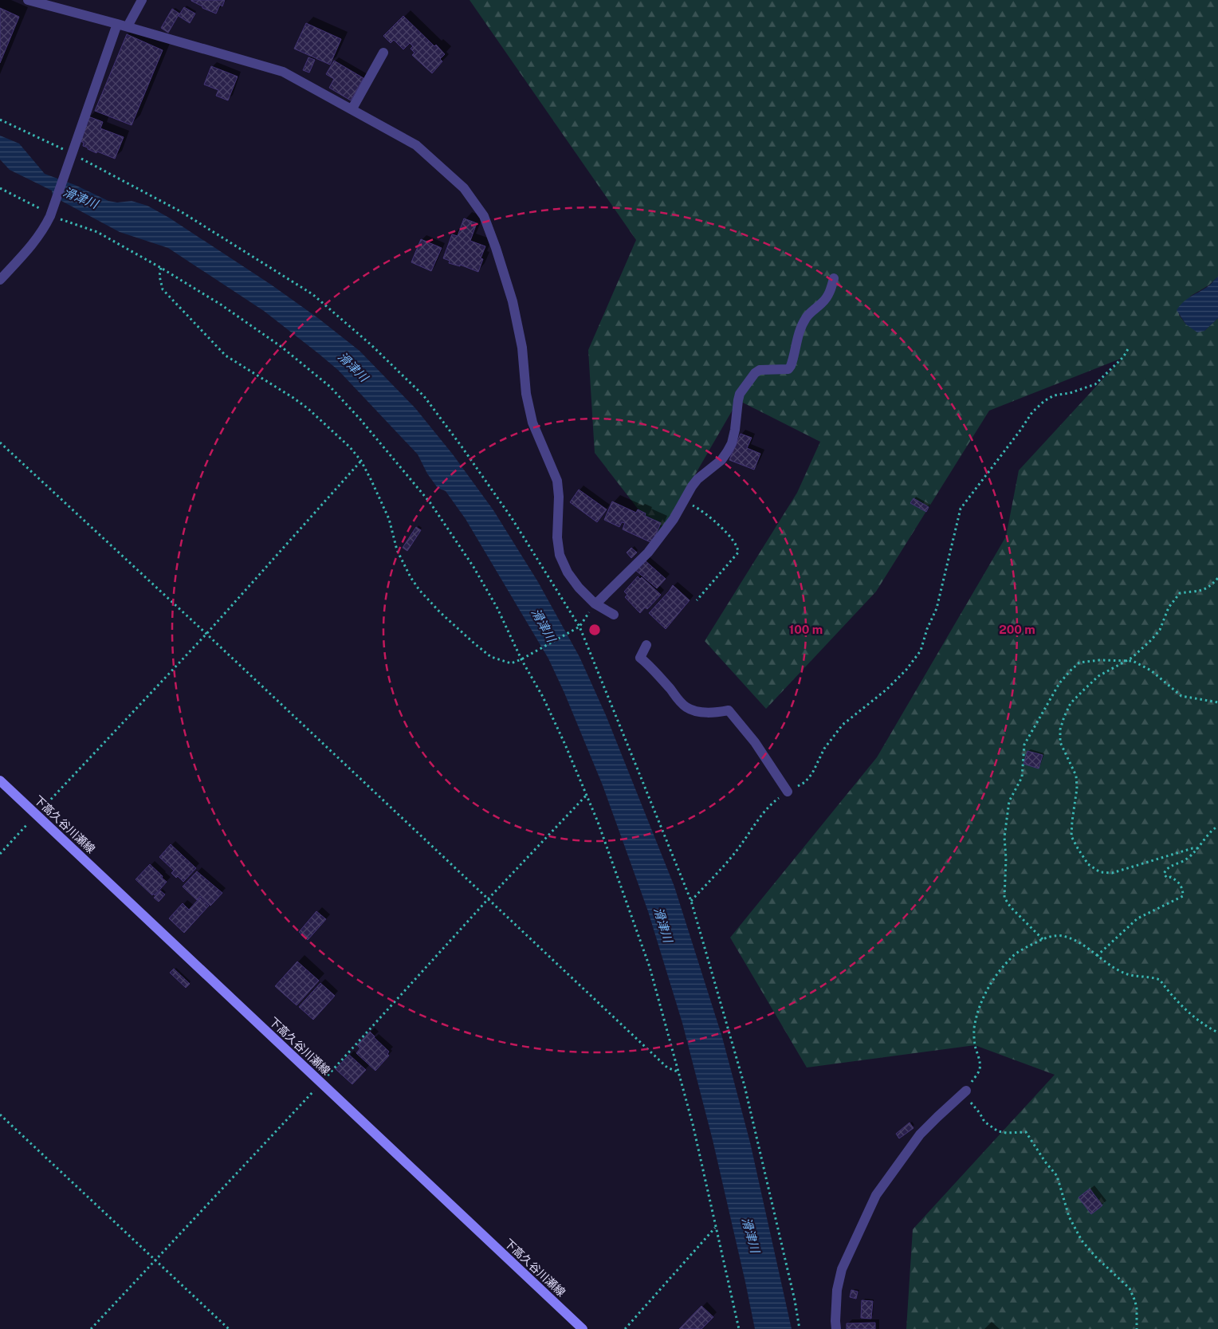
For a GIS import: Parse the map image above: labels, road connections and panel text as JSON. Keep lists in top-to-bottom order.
{
  "streets": {
    "main road": ["下高久谷川瀬線"]
  },
  "water": ["滑津川"],
  "rings": ["100 m", "200 m"]
}
